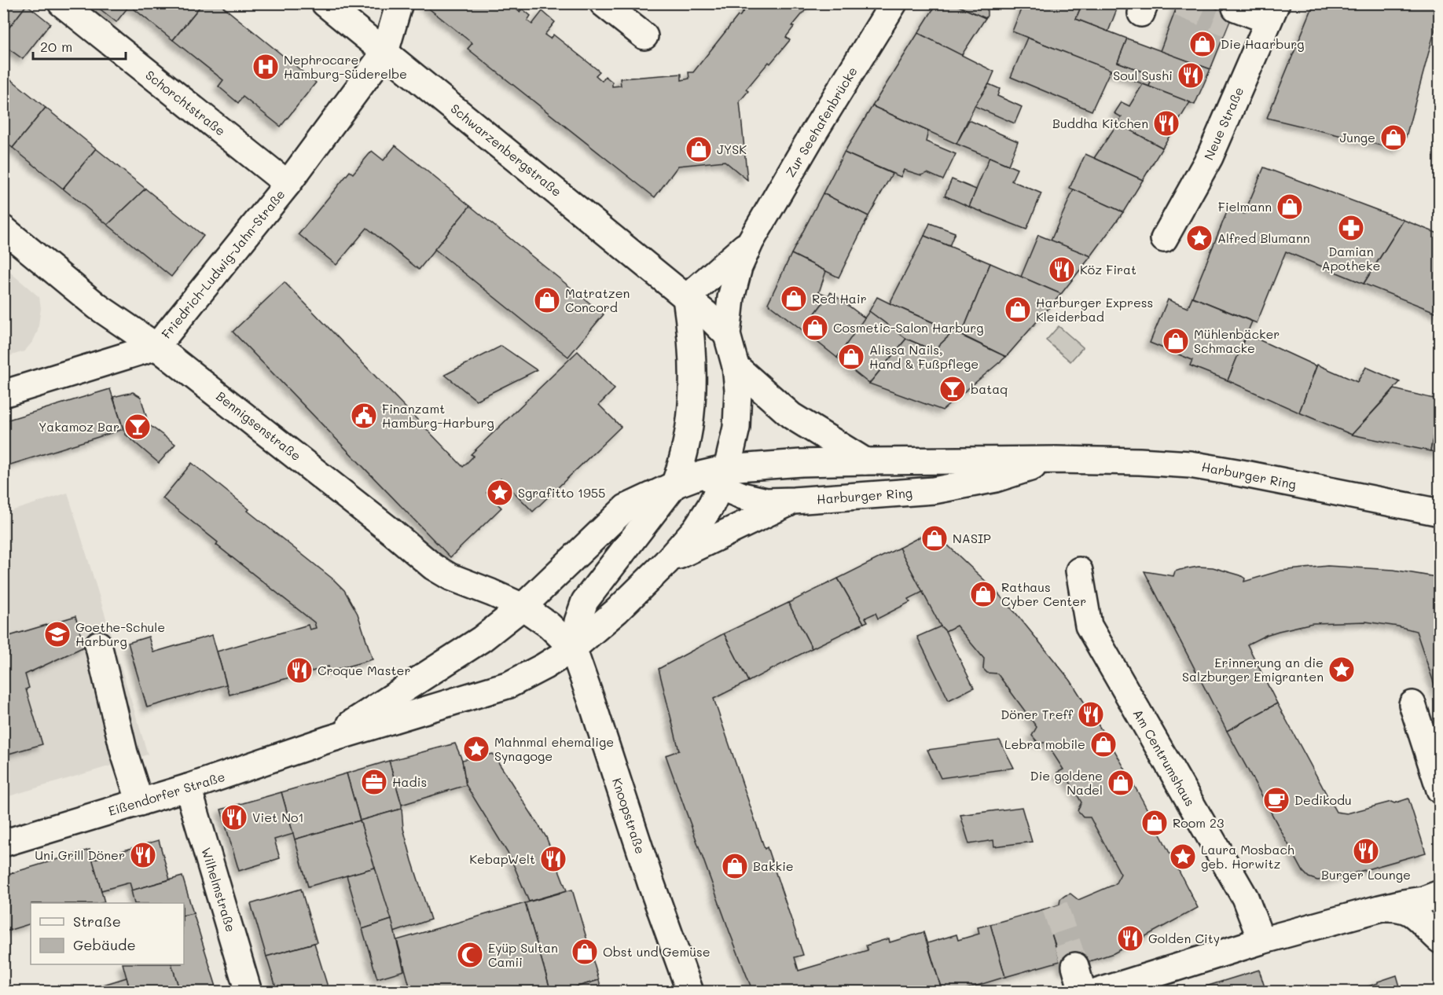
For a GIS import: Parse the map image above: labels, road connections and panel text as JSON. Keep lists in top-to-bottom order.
{
  "streets": {
    "main road": [
      "Schorchtstraße",
      "Zur Seehafenbrücke",
      "Neue Straße",
      "Schwarzenbergstraße",
      "Friedrich-Ludwig-Jahn-Straße",
      "Bennigsenstraße",
      "Harburger Ring",
      "Am Centrumshaus",
      "Eißendorfer Straße",
      "Knoopstraße",
      "Wilhelmstraße"
    ]
  },
  "crossings": [
    ["Schorchtstraße", "Friedrich-Ludwig-Jahn-Straße"],
    ["Zur Seehafenbrücke", "Schwarzenbergstraße"],
    ["Schwarzenbergstraße", "Friedrich-Ludwig-Jahn-Straße"],
    ["Schwarzenbergstraße", "Harburger Ring"],
    ["Friedrich-Ludwig-Jahn-Straße", "Bennigsenstraße"],
    ["Bennigsenstraße", "Harburger Ring"],
    ["Bennigsenstraße", "Eißendorfer Straße"],
    ["Bennigsenstraße", "Knoopstraße"],
    ["Harburger Ring", "Eißendorfer Straße"],
    ["Harburger Ring", "Knoopstraße"],
    ["Eißendorfer Straße", "Knoopstraße"],
    ["Eißendorfer Straße", "Wilhelmstraße"]
  ],
  "places": {
    "shop": [
      "Die Haarburg",
      "Junge",
      "JYSK",
      "Fielmann",
      "Red Hair",
      "Matratzen Concord",
      "Harburger Express Kleiderbad",
      "Cosmetic-Salon Harburg",
      "Mühlenbäcker Schmacke",
      "Alissa Nails, Hand & Fußpflege",
      "NASIP",
      "Rathaus Cyber Center",
      "Lebra mobile",
      "Die goldene Nadel",
      "Room 23",
      "Bakkie",
      "Obst und Gemüse"
    ],
    "hospital": ["Nephrocare Hamburg-Süderelbe"],
    "restaurant": [
      "Soul Sushi",
      "Buddha Kitchen",
      "Köz Firat",
      "Croque Master",
      "Döner Treff",
      "Viet No1",
      "Burger Lounge",
      "Uni Grill Döner",
      "KebapWelt",
      "Golden City"
    ],
    "pharmacy": ["Damian Apotheke"],
    "place": [
      "Alfred Blumann",
      "Sgrafitto 1955",
      "Erinnerung an die Salzburger Emigranten",
      "Mahnmal ehemalige Synagoge",
      "Laura Mosbach geb. Horwitz"
    ],
    "bar": ["bataq", "Yakamoz Bar"],
    "public building": ["Finanzamt Hamburg-Harburg"],
    "school or university": ["Goethe-Schule Harburg"],
    "office": ["Hadis"],
    "cafe": ["Dedikodu"],
    "mosque": ["Eyüp Sultan Camii"]
  },
  "legend": ["Straße", "Gebäude"],
  "scale_bar": "20 m"
}
